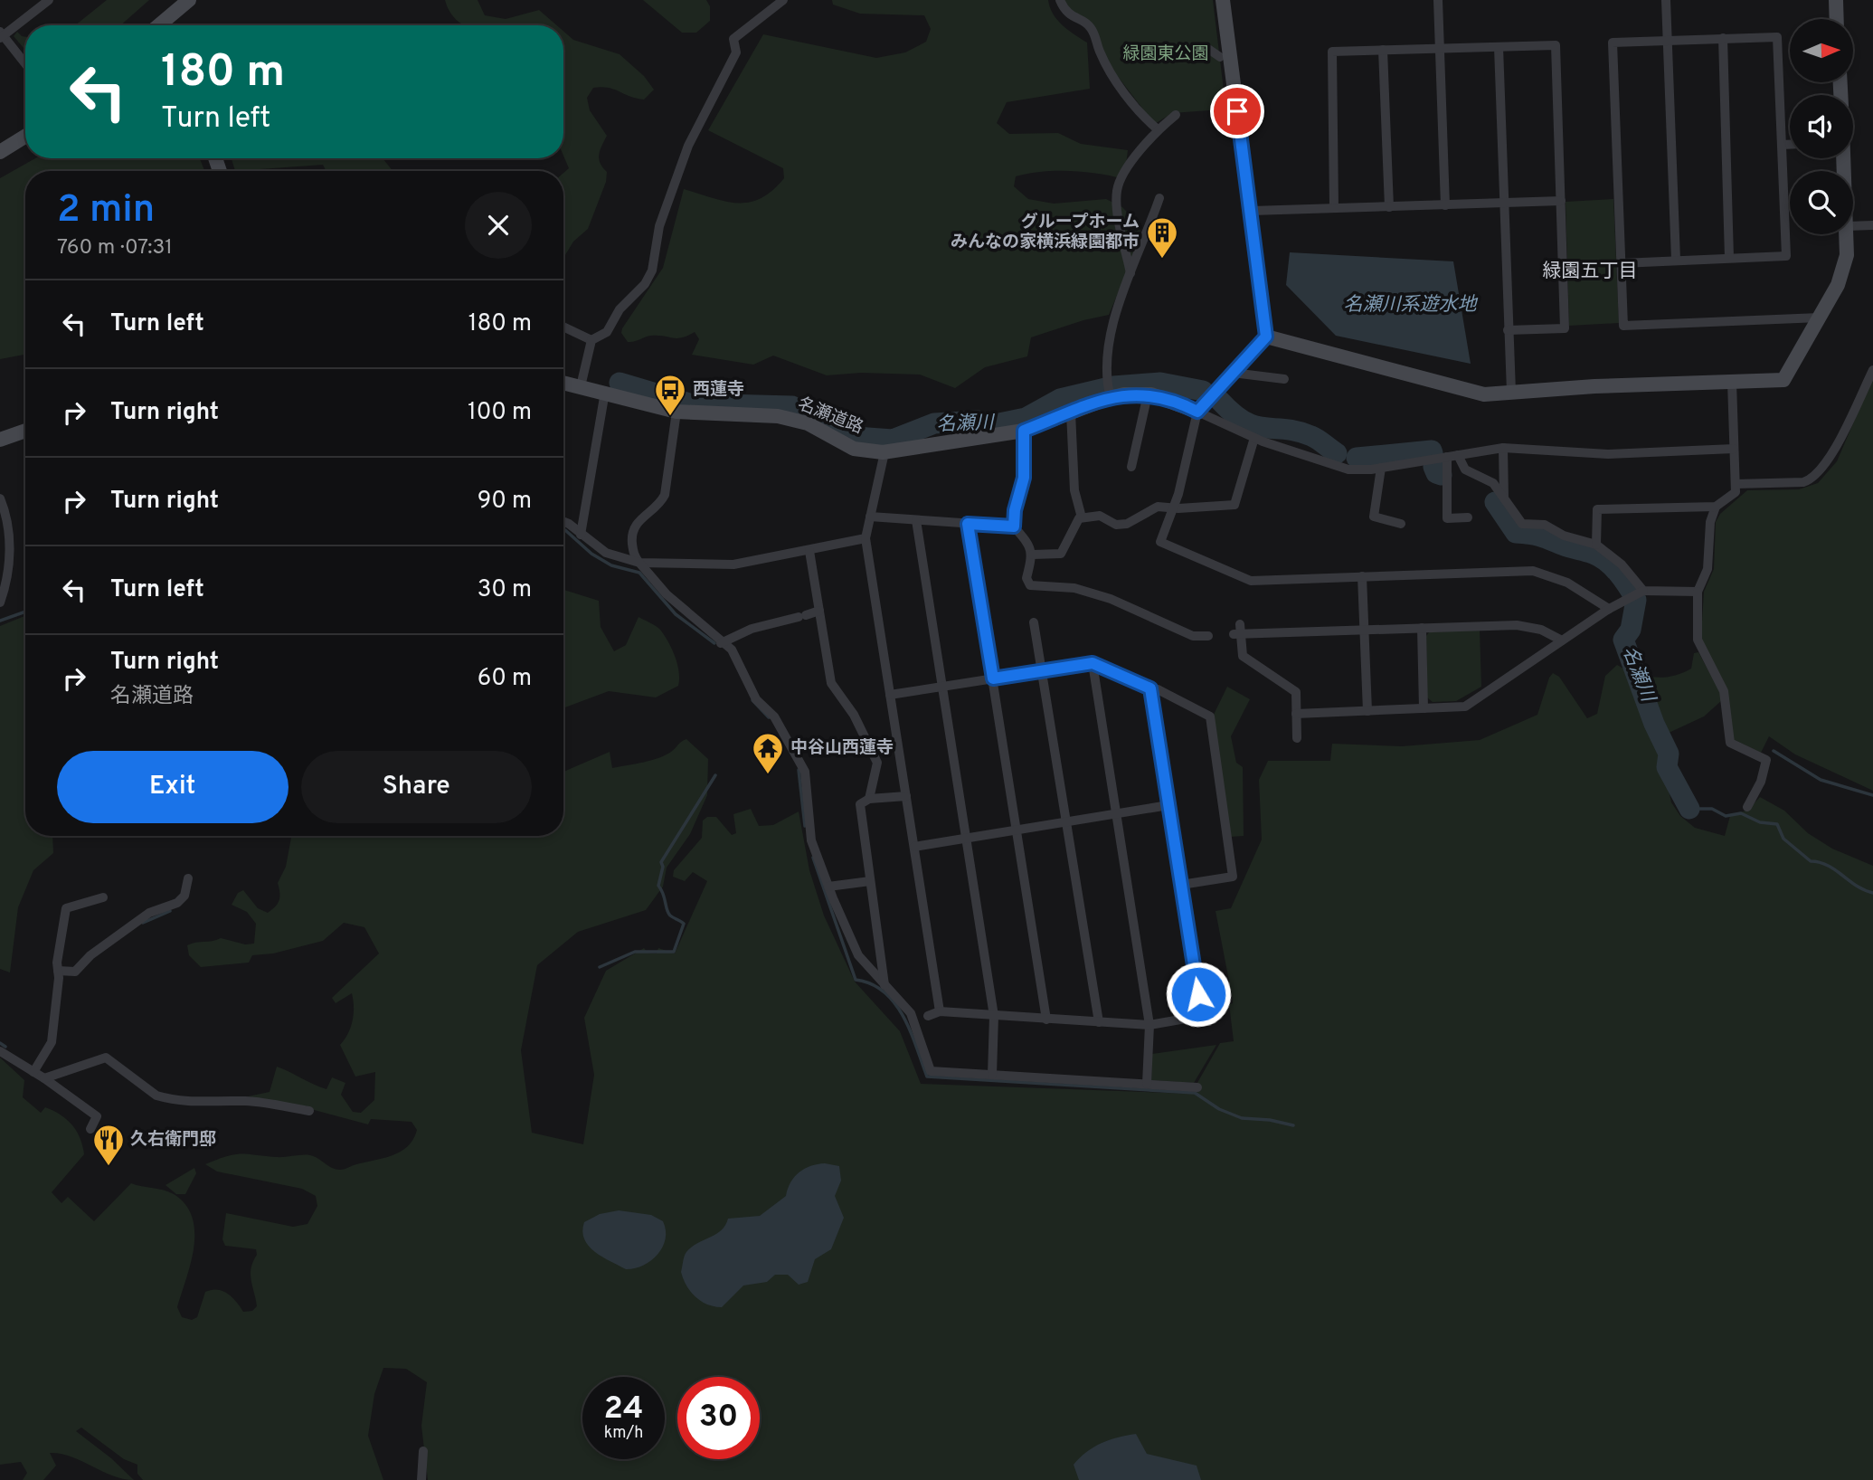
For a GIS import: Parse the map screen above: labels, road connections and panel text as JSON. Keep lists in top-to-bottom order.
{
  "streets": {
    "street": ["名瀬道路"]
  },
  "districts": ["緑園五丁目"],
  "water": ["名瀬川系遊水地", "名瀬川"],
  "parks": ["緑園東公園"],
  "places": {
    "building": ["グループホーム みんなの家横浜緑園都市"],
    "bus stop": ["西蓮寺"],
    "temple": ["中谷山西蓮寺"],
    "restaurant": ["久右衛門邸"]
  },
  "north": "right",
  "page": {
    "turn": ["180 m", "Turn left"],
    "heading": ["2 min", "760 m · 07:31"],
    "list": [
      {
        "name": "Turn left",
        "value": "180 m"
      },
      {
        "name": "Turn right",
        "value": "100 m"
      },
      {
        "name": "Turn right",
        "value": "90 m"
      },
      {
        "name": "Turn left",
        "value": "30 m"
      },
      {
        "name": "Turn right",
        "note": "名瀬道路",
        "value": "60 m"
      }
    ],
    "buttons": ["Exit", "Share"],
    "speed": "24 km/h",
    "limit": "30"
  }
}
